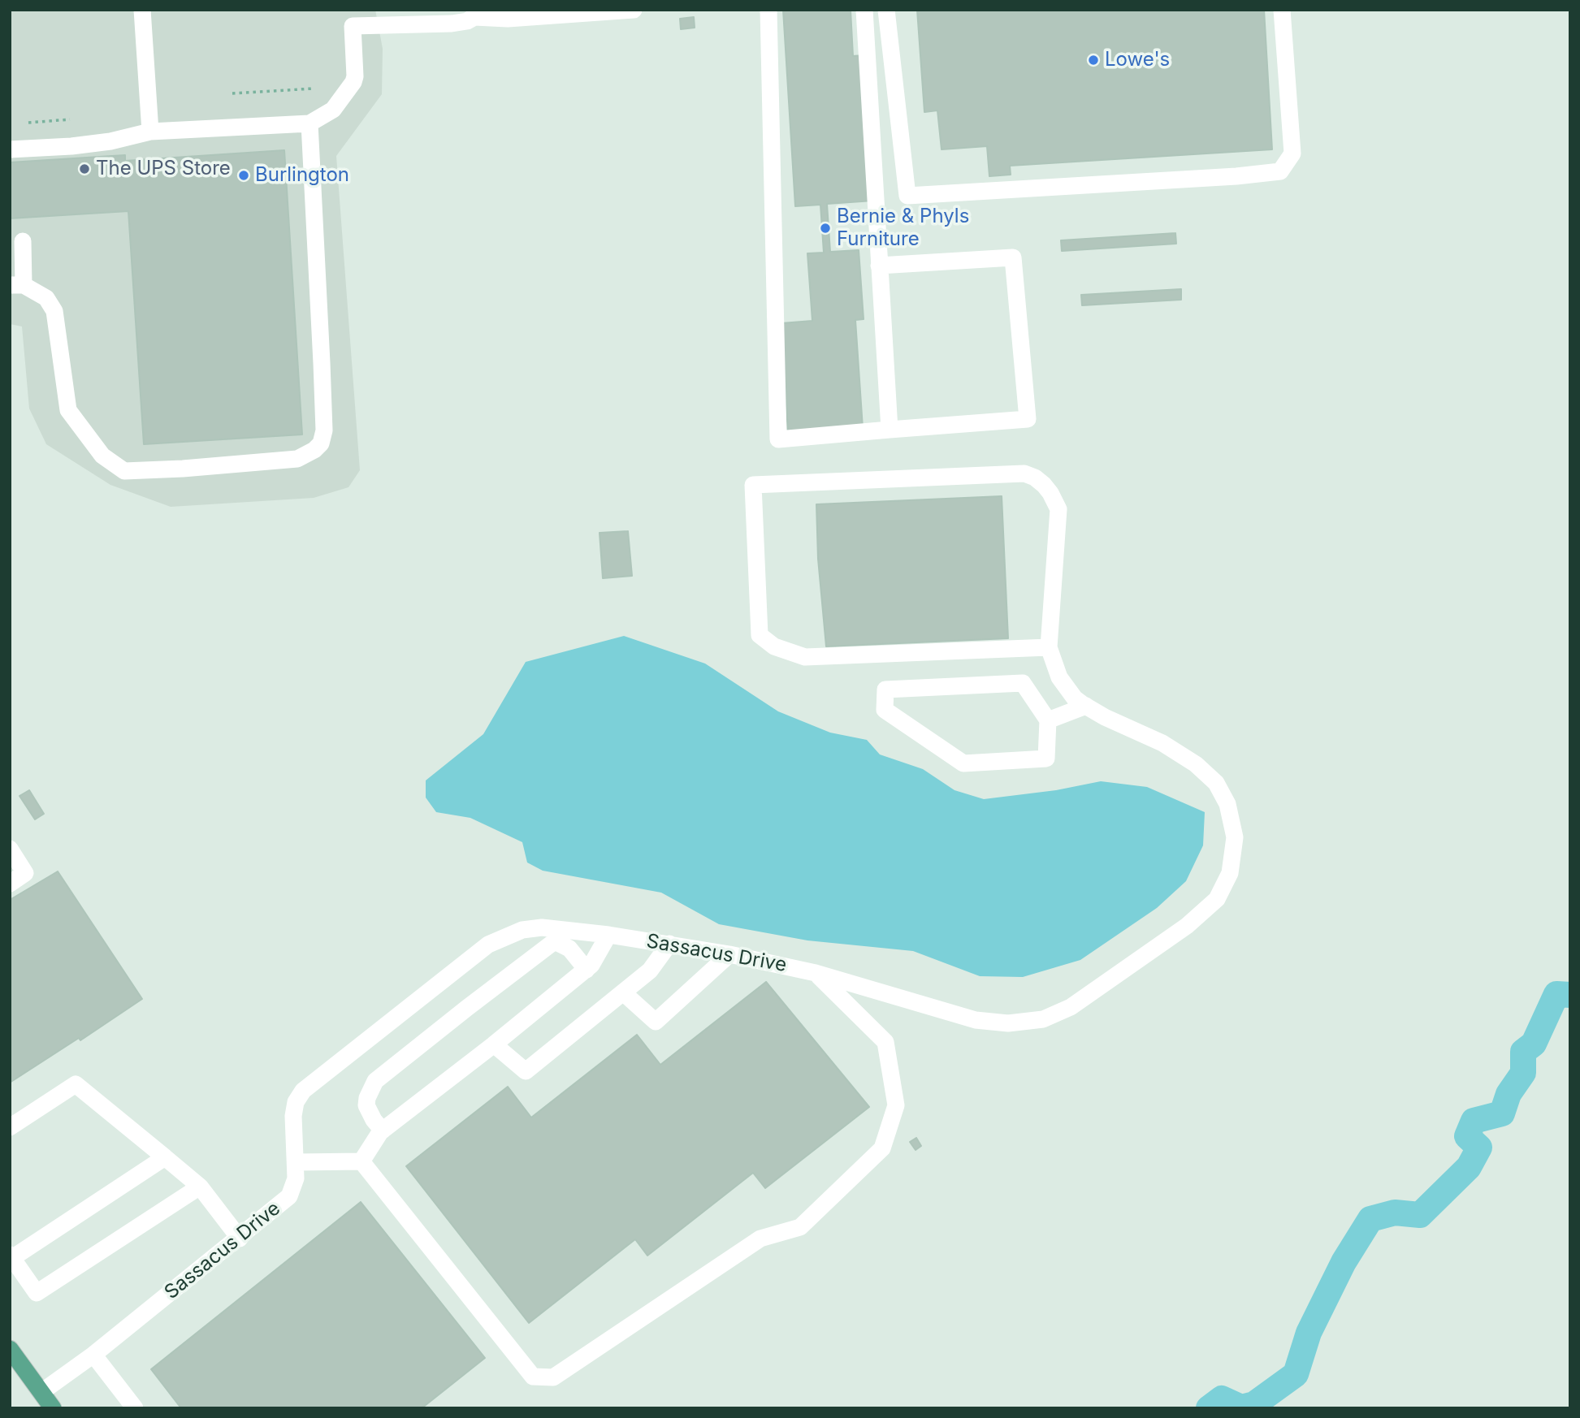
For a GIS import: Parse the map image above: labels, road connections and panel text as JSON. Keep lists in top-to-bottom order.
{
  "streets": {
    "street": ["Sassacus Drive"]
  },
  "places": [
    "Lowe's",
    "The UPS Store",
    "Burlington",
    "Bernie & Phyls Furniture"
  ]
}
